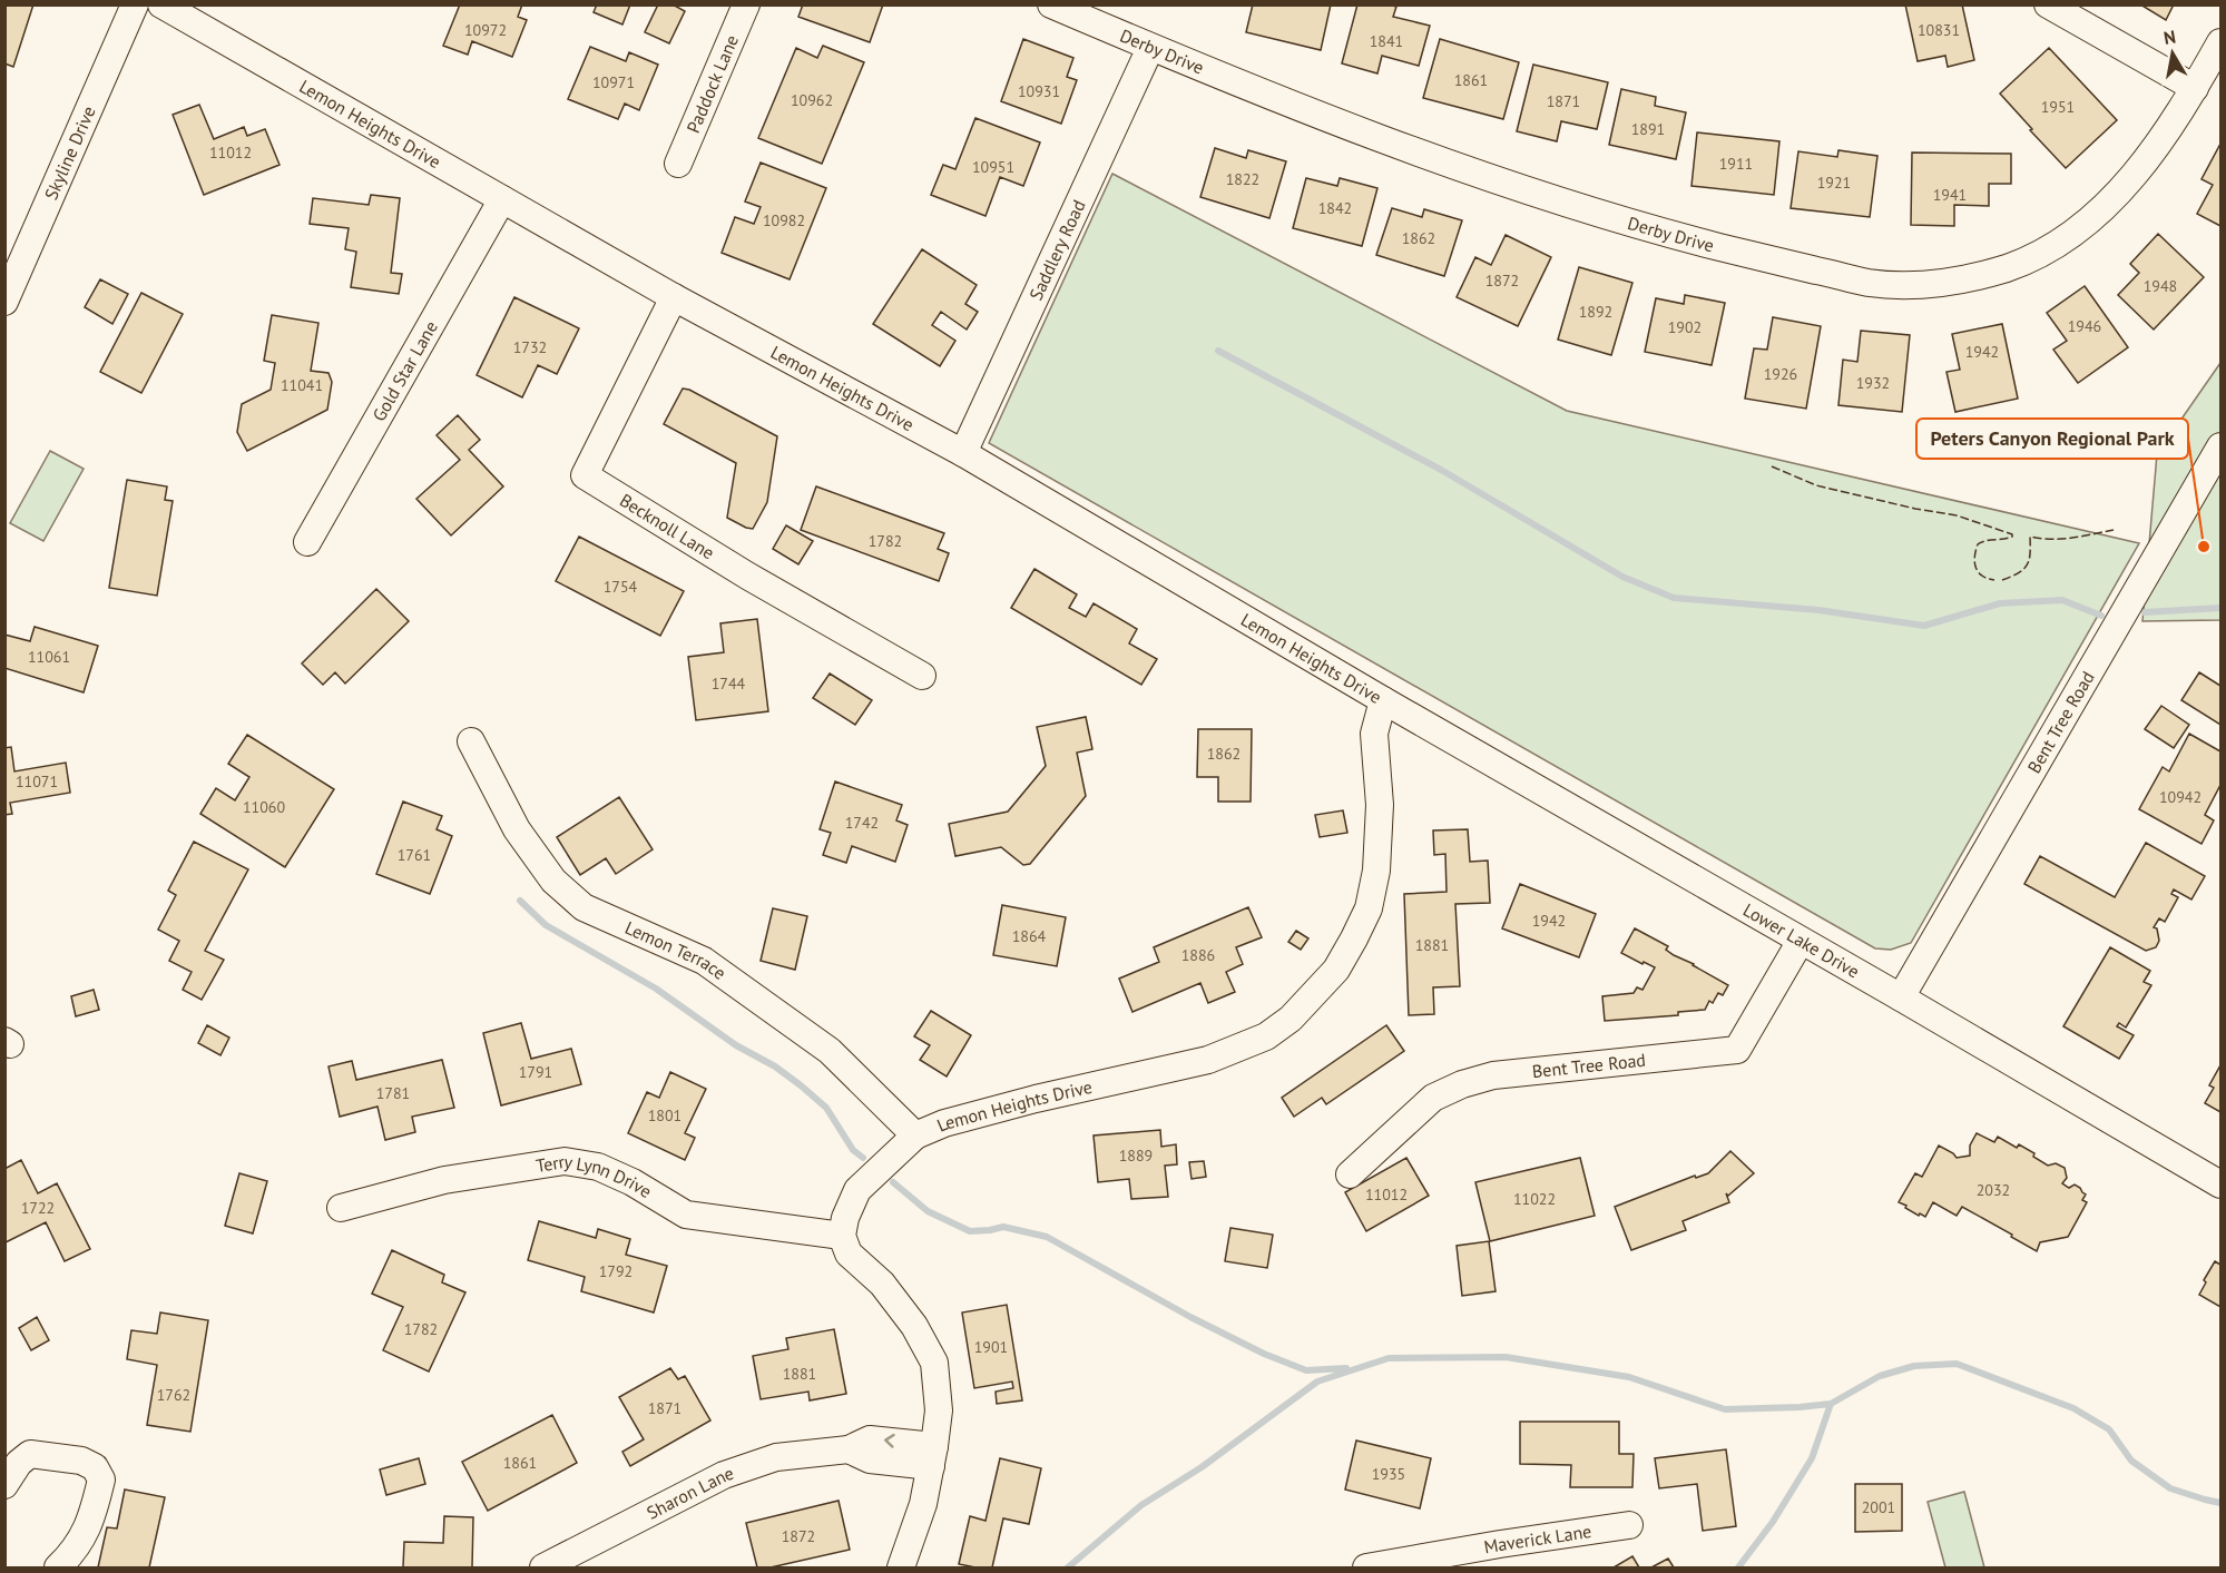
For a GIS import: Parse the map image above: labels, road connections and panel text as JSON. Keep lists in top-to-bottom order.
{
  "streets": {
    "street": [
      "Derby Drive",
      "Paddock Lane",
      "Lemon Heights Drive",
      "Skyline Drive",
      "Saddlery Road",
      "Gold Star Lane",
      "Becknoll Lane",
      "Bent Tree Road",
      "Lower Lake Drive",
      "Lemon Terrace",
      "Terry Lynn Drive",
      "Sharon Lane",
      "Maverick Lane"
    ]
  },
  "crossings": [
    ["Derby Drive", "Saddlery Road"],
    ["Lemon Heights Drive", "Saddlery Road"],
    ["Lemon Heights Drive", "Gold Star Lane"],
    ["Lemon Heights Drive", "Becknoll Lane"],
    ["Lemon Heights Drive", "Lower Lake Drive"],
    ["Lemon Heights Drive", "Lemon Terrace"],
    ["Lemon Heights Drive", "Terry Lynn Drive"],
    ["Bent Tree Road", "Lower Lake Drive"]
  ],
  "places": ["Peters Canyon Regional Park"],
  "house_numbers": [
    "10972",
    "10831",
    "1841",
    "1861",
    "10971",
    "10931",
    "10962",
    "1871",
    "1951",
    "1891",
    "11012",
    "1911",
    "10951",
    "1822",
    "1921",
    "1941",
    "1842",
    "10982",
    "1862",
    "1872",
    "1948",
    "1892",
    "1946",
    "1902",
    "1732",
    "1942",
    "1926",
    "1932",
    "11041",
    "1782",
    "1754",
    "11061",
    "1744",
    "1862",
    "11071",
    "10942",
    "11060",
    "1742",
    "1761",
    "1942",
    "1864",
    "1881",
    "1886",
    "1791",
    "1781",
    "1801",
    "1889",
    "2032",
    "11012",
    "11022",
    "1722",
    "1792",
    "1782",
    "1901",
    "1881",
    "1762",
    "1871",
    "1861",
    "1935",
    "2001",
    "1872"
  ],
  "north": "top"
}
